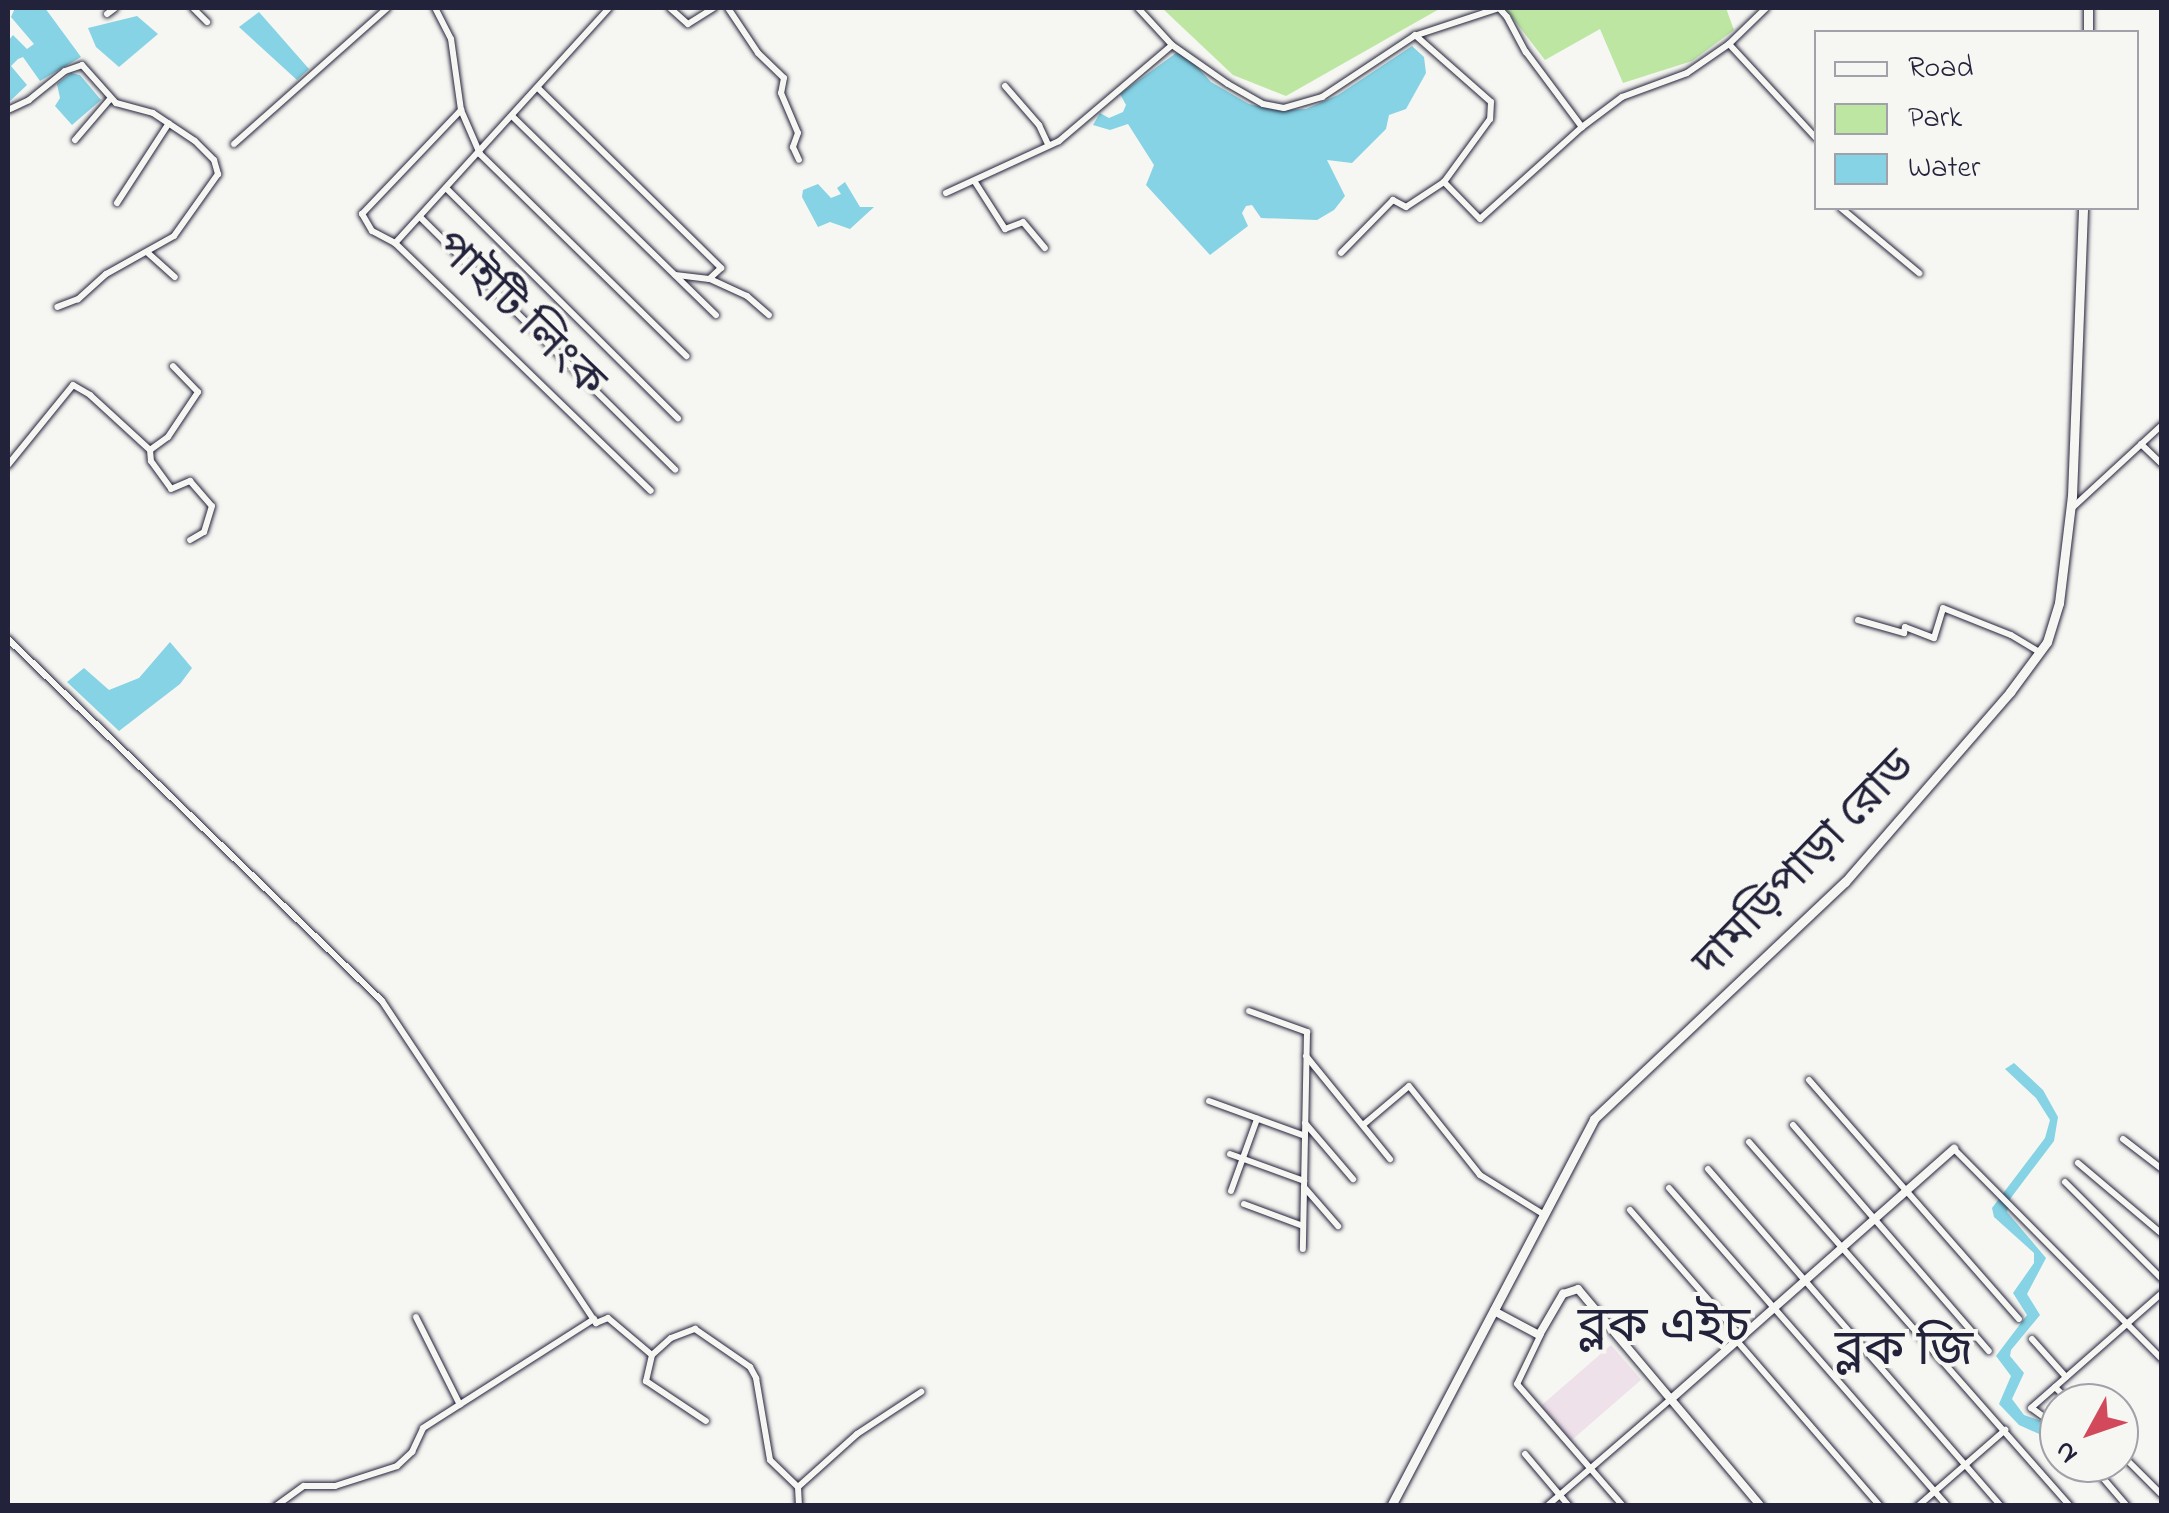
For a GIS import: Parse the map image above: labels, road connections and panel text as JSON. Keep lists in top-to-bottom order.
{
  "streets": {
    "main road": ["দামড়িপাড়া রোড"],
    "street": ["পাইটি লিংক"]
  },
  "districts": ["ব্লক এইচ", "ব্লক জি"],
  "legend": ["Road", "Park", "Water"],
  "north": "bottom left"
}
